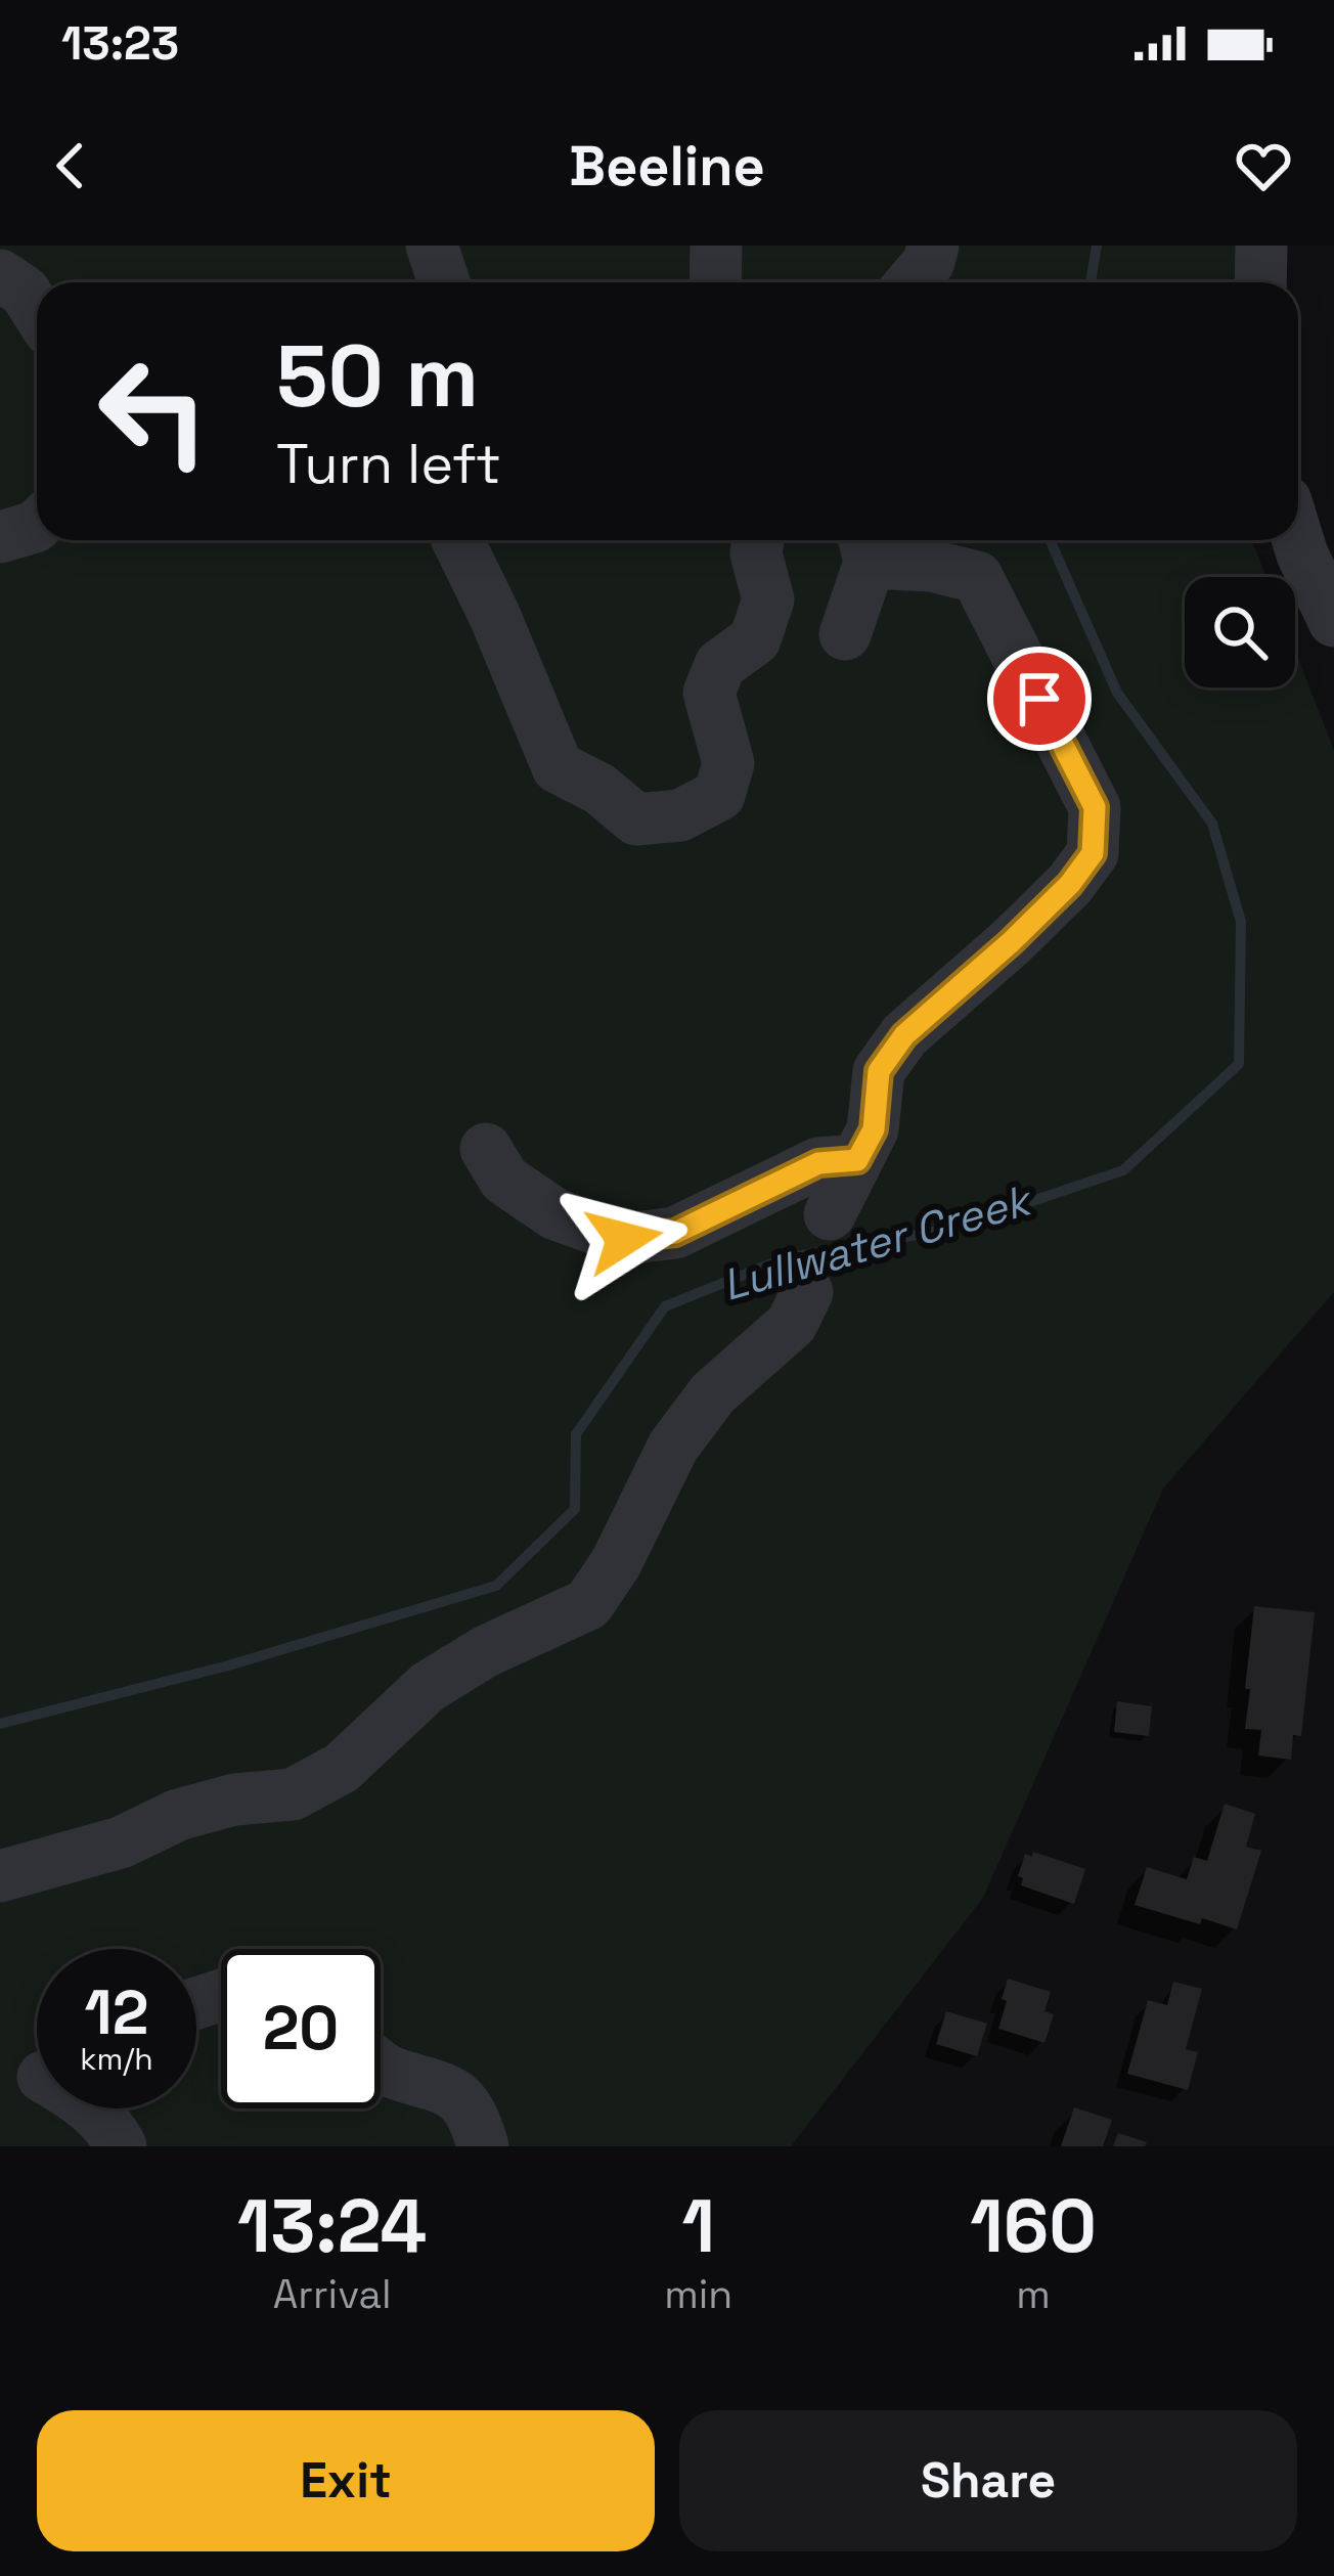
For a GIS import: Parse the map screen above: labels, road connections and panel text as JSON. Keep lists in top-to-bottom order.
{
  "water": ["Lullwater Creek"],
  "page": {
    "status": "13:23",
    "header": "Beeline",
    "turn": ["50 m", "Turn left"],
    "speed": "12 km/h",
    "limit": "20",
    "eta": [
      "13:24",
      "Arrival",
      "1",
      "min",
      "160",
      "m"
    ],
    "buttons": ["Exit", "Share"]
  }
}
